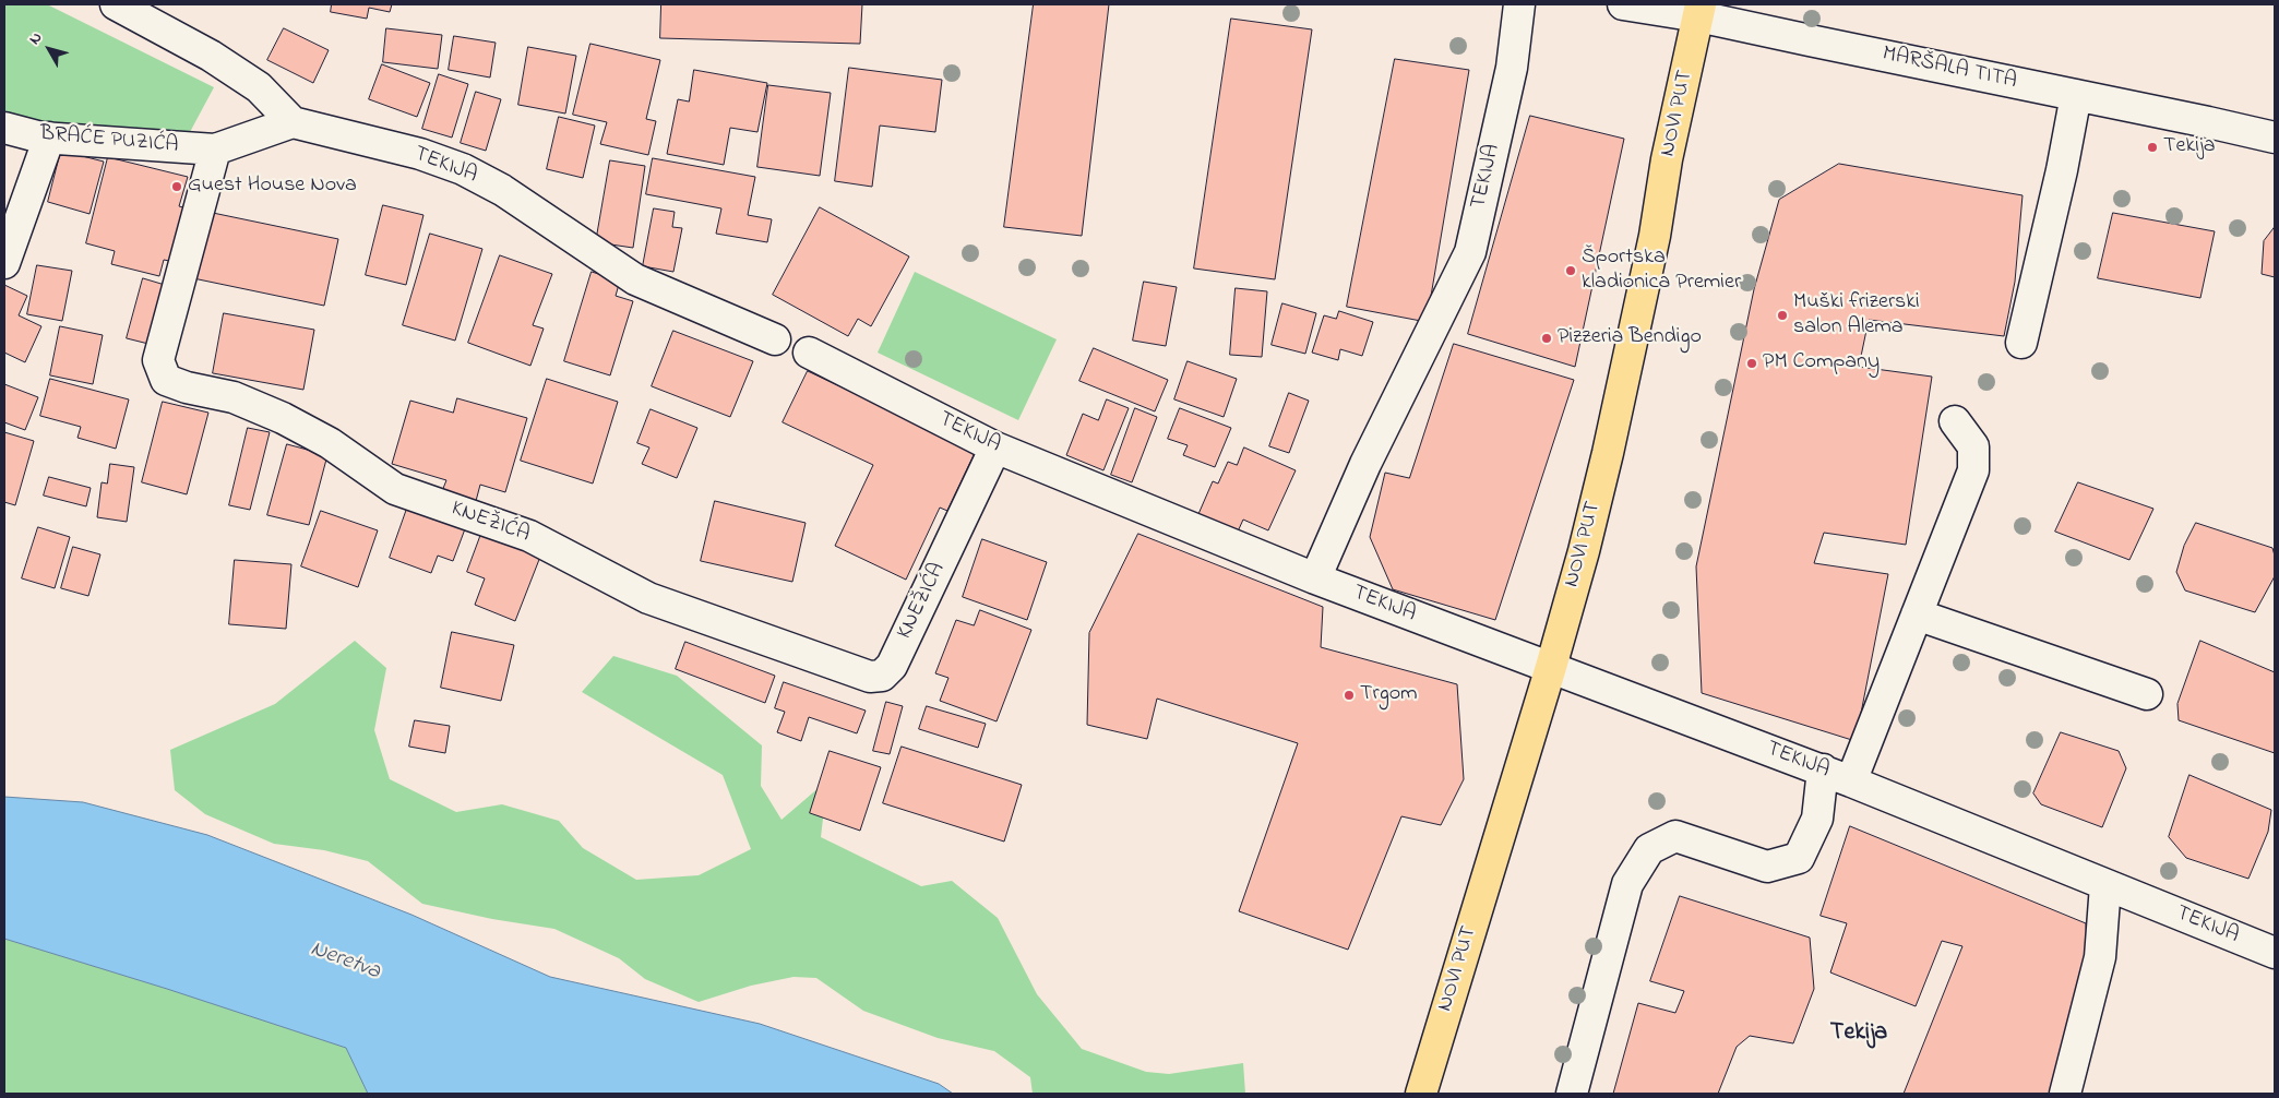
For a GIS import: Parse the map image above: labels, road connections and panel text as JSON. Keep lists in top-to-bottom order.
{
  "streets": {
    "main road": ["NOVI PUT"],
    "street": [
      "MARŠALA TITA",
      "BRAĆE PUZIĆA",
      "TEKIJA",
      "KNEŽIĆA"
    ]
  },
  "crossings": [
    ["MARŠALA TITA", "NOVI PUT"],
    ["NOVI PUT", "TEKIJA"],
    ["BRAĆE PUZIĆA", "KNEŽIĆA"],
    ["TEKIJA", "KNEŽIĆA"]
  ],
  "districts": ["Tekija"],
  "water": ["Neretva"],
  "places": [
    "Tekija",
    "Guest House Nova",
    "Športska kladionica Premier",
    "Muški frizerski salon Alema",
    "Pizzeria Bendigo",
    "PM Company",
    "Trgom"
  ],
  "north": "top left"
}
